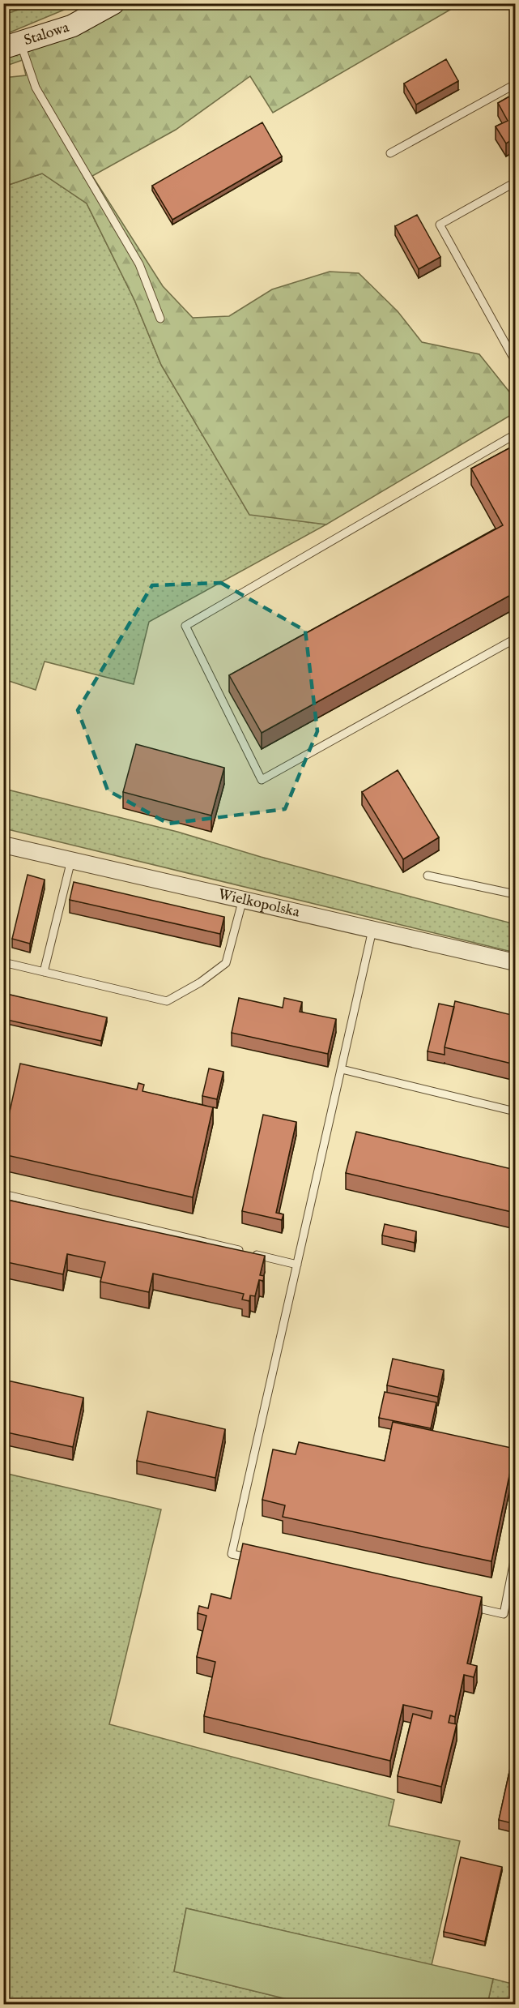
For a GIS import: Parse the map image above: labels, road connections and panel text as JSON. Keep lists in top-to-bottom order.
{
  "streets": {
    "street": ["Stalowa", "Wielkopolska"]
  }
}
